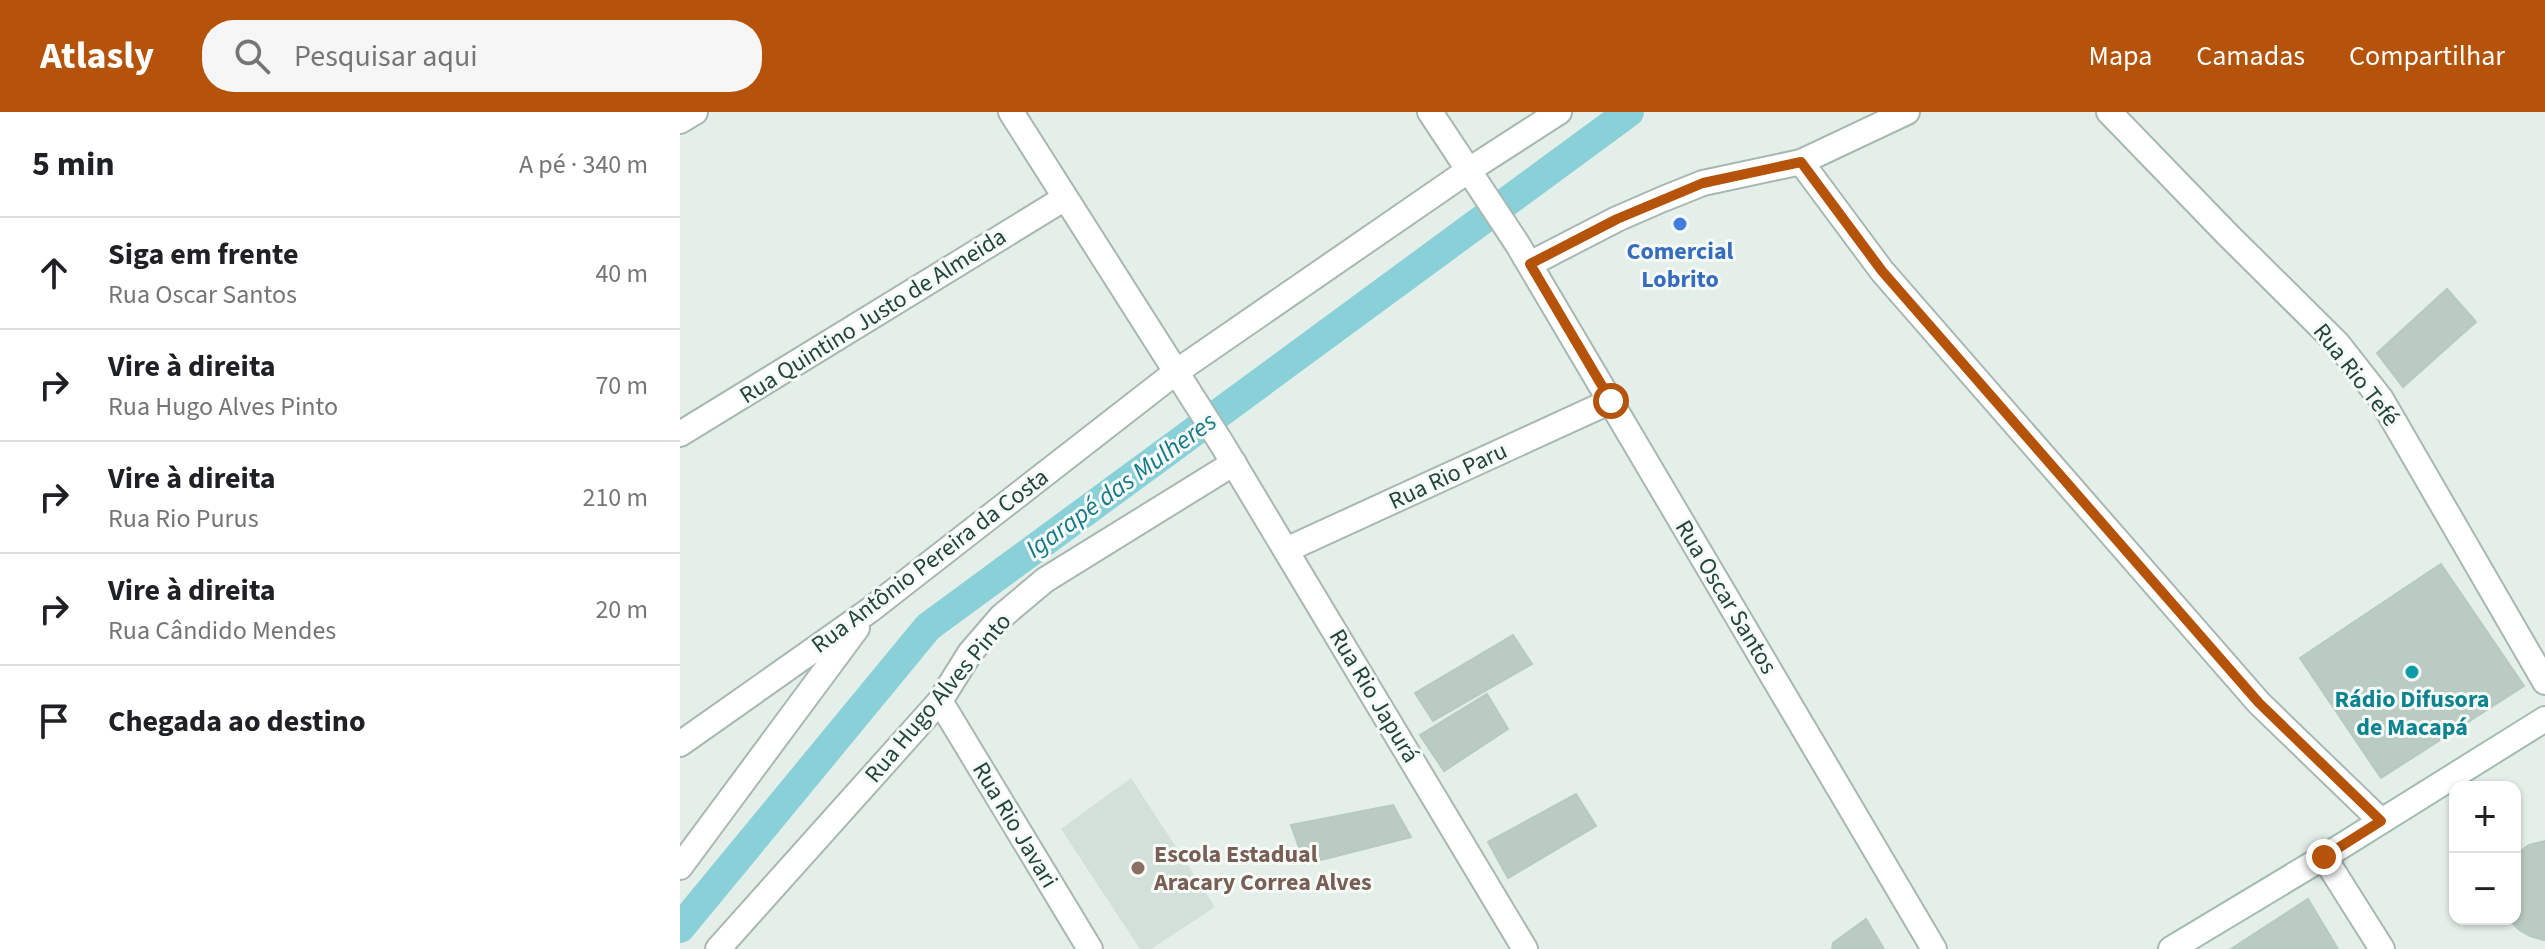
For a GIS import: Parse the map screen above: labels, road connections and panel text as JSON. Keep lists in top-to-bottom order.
{
  "streets": {
    "street": [
      "Rua Quintino Justo de Almeida",
      "Rua Rio Tefé",
      "Rua Rio Paru",
      "Rua Antônio Pereira da Costa",
      "Rua Oscar Santos",
      "Rua Rio Japurá",
      "Rua Hugo Alves Pinto",
      "Rua Rio Javari"
    ]
  },
  "crossings": [
    ["Rua Rio Paru", "Rua Oscar Santos"],
    ["Rua Rio Paru", "Rua Rio Japurá"],
    ["Rua Antônio Pereira da Costa", "Rua Oscar Santos"],
    ["Rua Antônio Pereira da Costa", "Rua Rio Japurá"],
    ["Rua Rio Japurá", "Rua Hugo Alves Pinto"],
    ["Rua Hugo Alves Pinto", "Rua Rio Javari"]
  ],
  "water": ["Igarapé das Mulheres"],
  "places": ["Comercial Lobrito", "Rádio Difusora de Macapá", "Escola Estadual Aracary Correa Alves"],
  "page": {
    "header": "Atlasly",
    "search": "Pesquisar aqui",
    "nav": ["Mapa", "Camadas", "Compartilhar"],
    "heading": ["5 min", "A pé · 340 m"],
    "list": [
      ["Siga em frente", "Rua Oscar Santos", "40 m"],
      ["Vire à direita", "Rua Hugo Alves Pinto", "70 m"],
      ["Vire à direita", "Rua Rio Purus", "210 m"],
      ["Vire à direita", "Rua Cândido Mendes", "20 m"],
      "Chegada ao destino"
    ],
    "map_buttons": ["+", "−"]
  }
}
